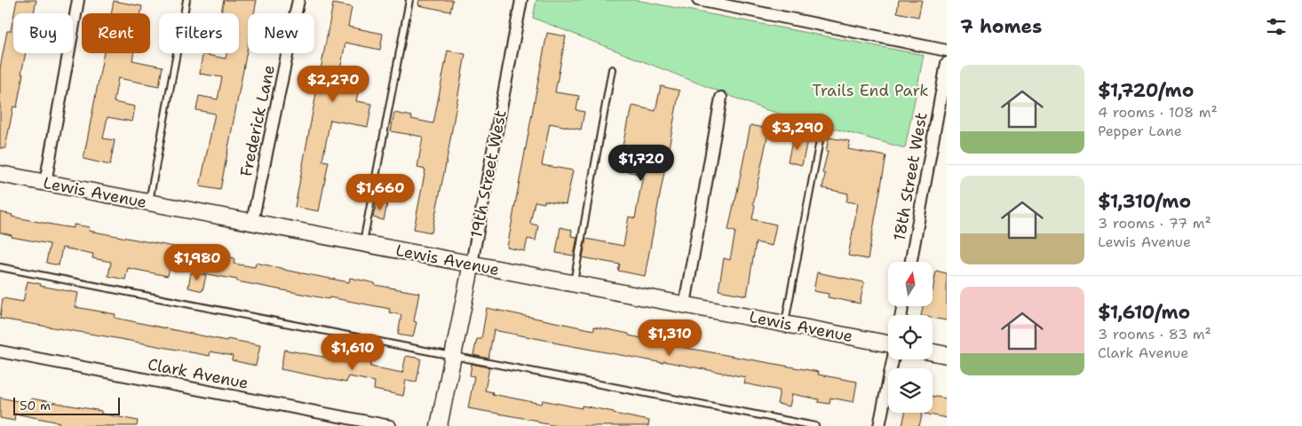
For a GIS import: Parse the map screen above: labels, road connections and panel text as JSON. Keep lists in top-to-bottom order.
{
  "streets": {
    "street": [
      "Frederick Lane",
      "19th Street West",
      "18th Street West",
      "Lewis Avenue",
      "Clark Avenue"
    ]
  },
  "crossings": [
    ["Frederick Lane", "Lewis Avenue"],
    ["19th Street West", "Lewis Avenue"]
  ],
  "parks": ["Trails End Park"],
  "scale_bar": "50 m",
  "north": "top",
  "page": {
    "heading": "7 homes",
    "chip": [
      "Buy",
      "Rent",
      "Filters",
      "New"
    ],
    "list": [
      {
        "name": "$1,720/mo",
        "note": "4 rooms · 108 m² · Pepper Lane"
      },
      {
        "name": "$1,310/mo",
        "note": "3 rooms · 77 m² · Lewis Avenue"
      },
      {
        "name": "$1,610/mo",
        "note": "3 rooms · 83 m² · Clark Avenue"
      }
    ],
    "price": [
      "$2,270",
      "$3,290",
      "$1,720",
      "$1,660",
      "$1,980",
      "$1,310",
      "$1,610"
    ],
    "scale": "50 m"
  }
}
